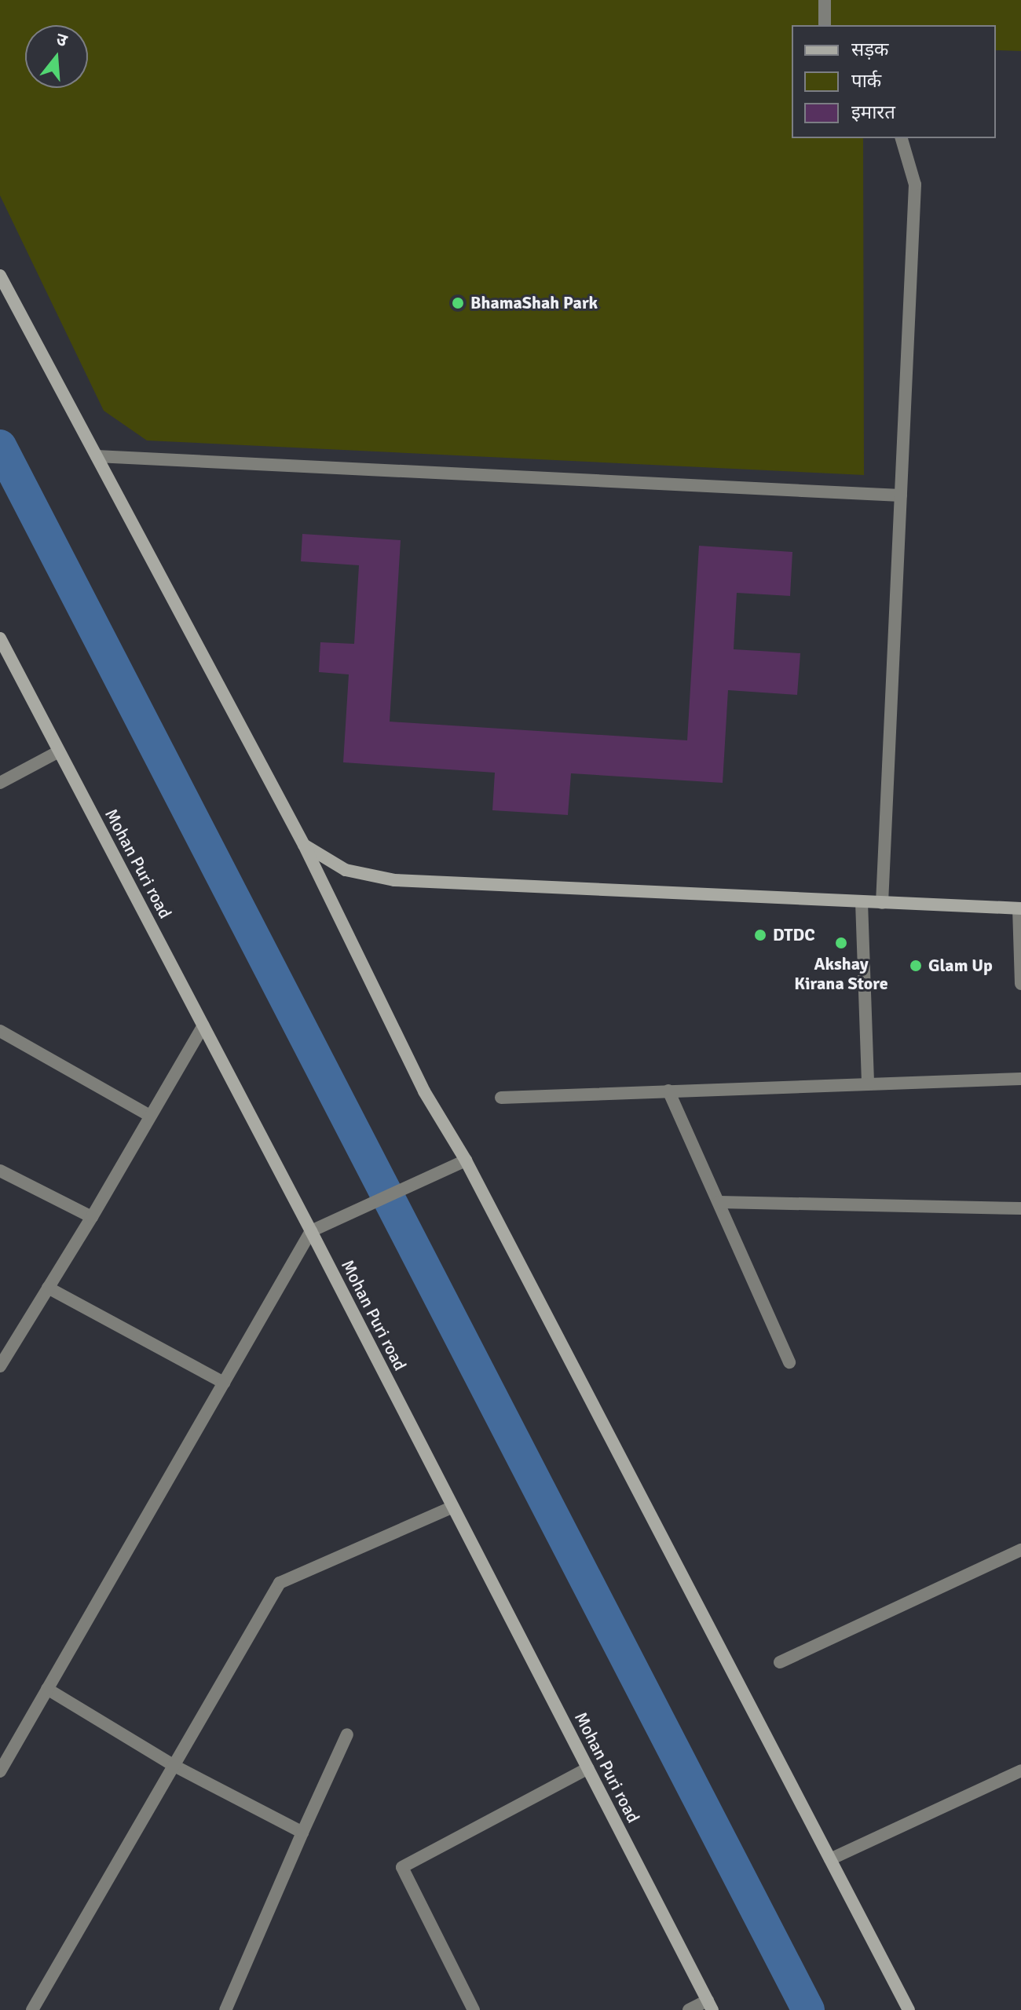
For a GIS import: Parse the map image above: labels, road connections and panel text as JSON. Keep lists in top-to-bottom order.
{
  "streets": {
    "street": ["Mohan Puri road"]
  },
  "places": [
    "BhamaShah Park",
    "DTDC",
    "Akshay Kirana Store",
    "Glam Up"
  ],
  "legend": ["सड़क", "पार्क", "इमारत"],
  "north": "top"
}
